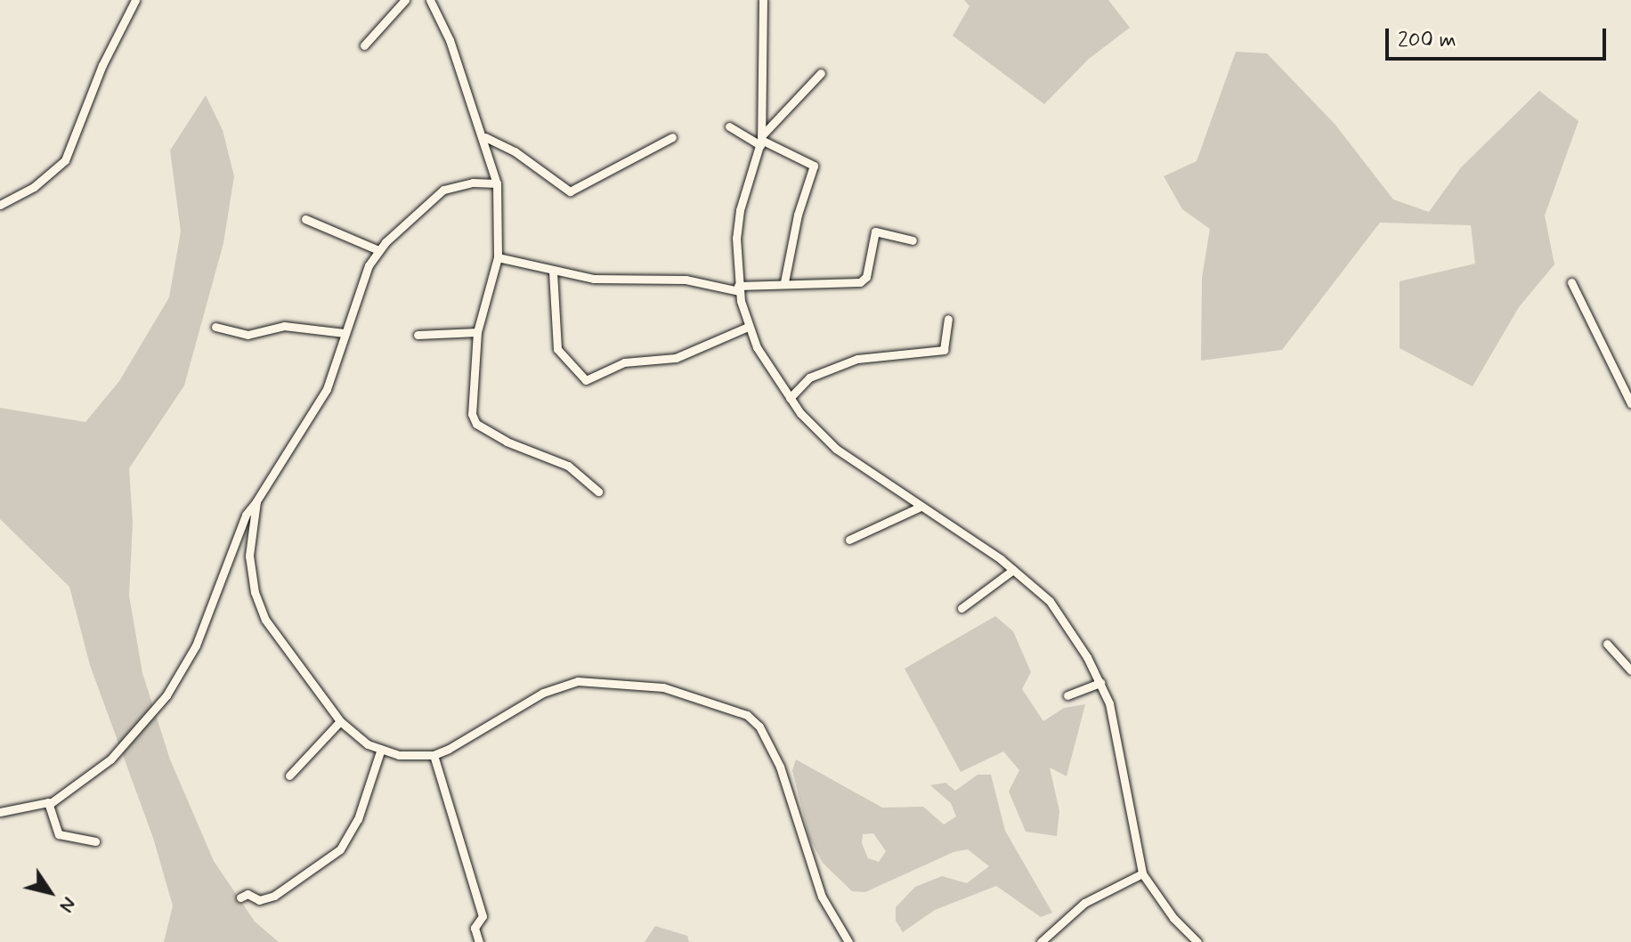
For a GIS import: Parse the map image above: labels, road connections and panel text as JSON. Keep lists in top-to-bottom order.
{
  "scale_bar": "200 m",
  "north": "bottom right"
}
